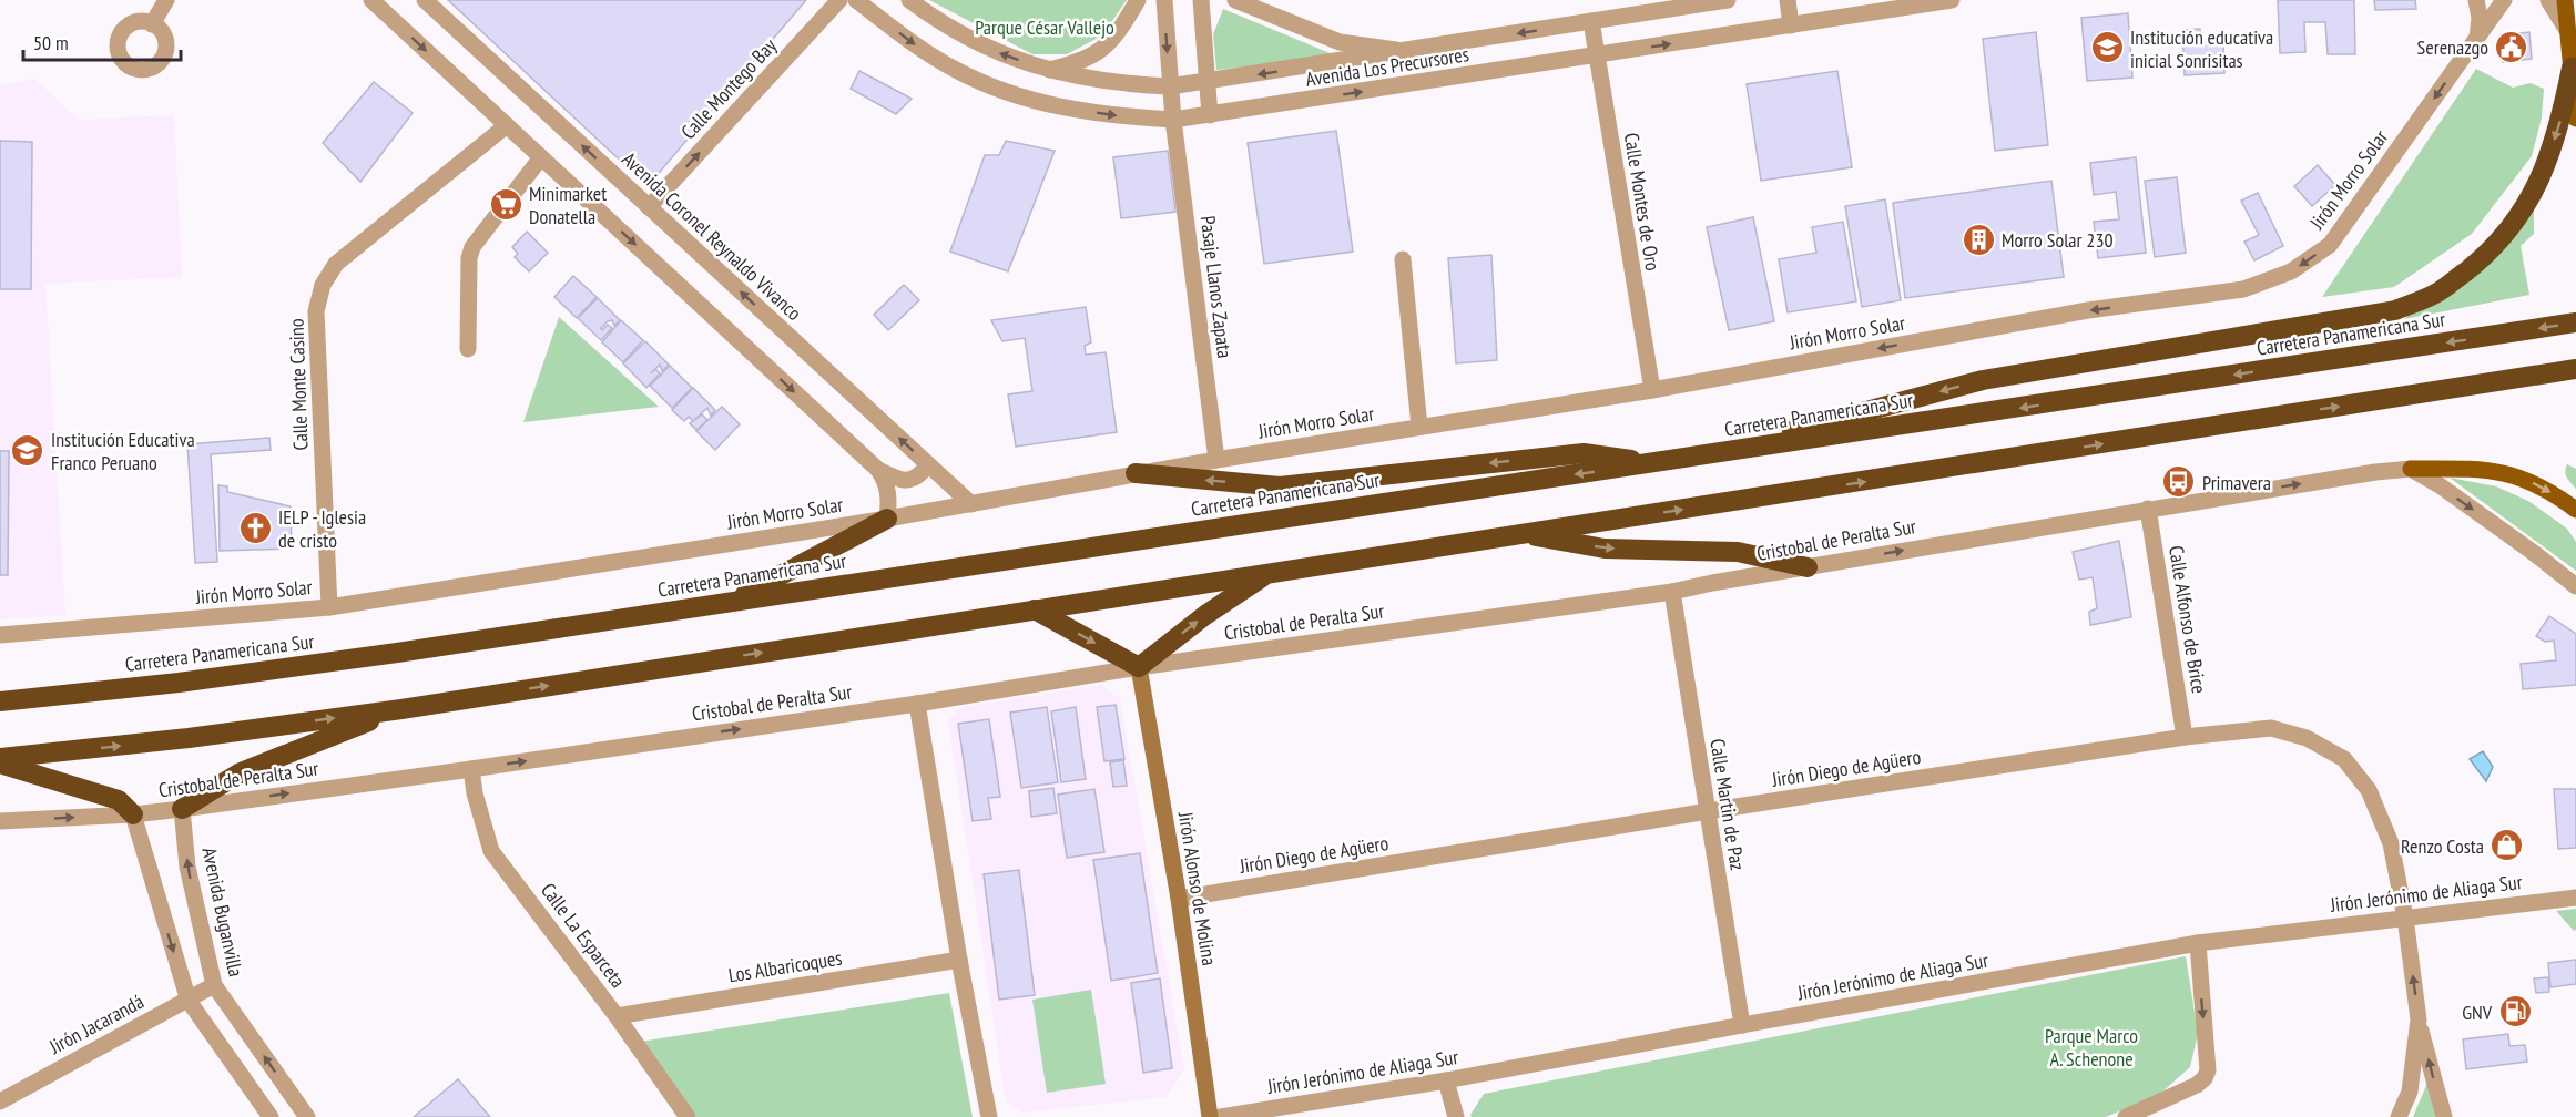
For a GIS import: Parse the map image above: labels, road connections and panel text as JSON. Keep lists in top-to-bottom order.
{
  "streets": {
    "highway": ["Carretera Panamericana Sur"],
    "main road": ["Jirón Alonso de Molina"],
    "street": [
      "Avenida Los Precursores",
      "Calle Montego Bay",
      "Jirón Morro Solar",
      "Calle Montes de Oro",
      "Avenida Coronel Reynaldo Vivanco",
      "Pasaje Llanos Zapata",
      "Calle Monte Casino",
      "Cristobal de Peralta Sur",
      "Calle Alfonso de Brice",
      "Jirón Diego de Agüero",
      "Calle Martin de Paz",
      "Jirón Jerónimo de Aliaga Sur",
      "Avenida Buganvilla",
      "Calle La Esparceta",
      "Los Albaricoques",
      "Jirón Jacarandá"
    ]
  },
  "crossings": [
    ["Avenida Los Precursores", "Calle Montes de Oro"],
    ["Avenida Los Precursores", "Pasaje Llanos Zapata"],
    ["Calle Montego Bay", "Avenida Coronel Reynaldo Vivanco"],
    ["Jirón Morro Solar", "Calle Montes de Oro"],
    ["Jirón Morro Solar", "Avenida Coronel Reynaldo Vivanco"],
    ["Jirón Morro Solar", "Pasaje Llanos Zapata"],
    ["Jirón Morro Solar", "Calle Monte Casino"],
    ["Cristobal de Peralta Sur", "Calle Alfonso de Brice"],
    ["Cristobal de Peralta Sur", "Calle Martin de Paz"],
    ["Cristobal de Peralta Sur", "Jirón Alonso de Molina"],
    ["Cristobal de Peralta Sur", "Avenida Buganvilla"],
    ["Cristobal de Peralta Sur", "Calle La Esparceta"],
    ["Calle Alfonso de Brice", "Jirón Diego de Agüero"],
    ["Jirón Diego de Agüero", "Calle Martin de Paz"],
    ["Jirón Diego de Agüero", "Jirón Alonso de Molina"],
    ["Jirón Diego de Agüero", "Jirón Jerónimo de Aliaga Sur"],
    ["Calle Martin de Paz", "Jirón Jerónimo de Aliaga Sur"],
    ["Avenida Buganvilla", "Jirón Jacarandá"],
    ["Calle La Esparceta", "Los Albaricoques"]
  ],
  "one_way": ["Calle Montego Bay", "Cristobal de Peralta Sur"],
  "parks": ["Parque César Vallejo", "Parque Marco A. Schenone"],
  "places": {
    "public building": ["Serenazgo"],
    "school or university": ["Institución educativa inicial Sonrisitas", "Institución Educativa Franco Peruano"],
    "supermarket": ["Minimarket Donatella"],
    "building": ["Morro Solar 230"],
    "bus stop": ["Primavera"],
    "church": ["IELP - Iglesia de cristo"],
    "shop": ["Renzo Costa"],
    "fuel station": ["GNV"]
  },
  "scale_bar": "50 m"
}
